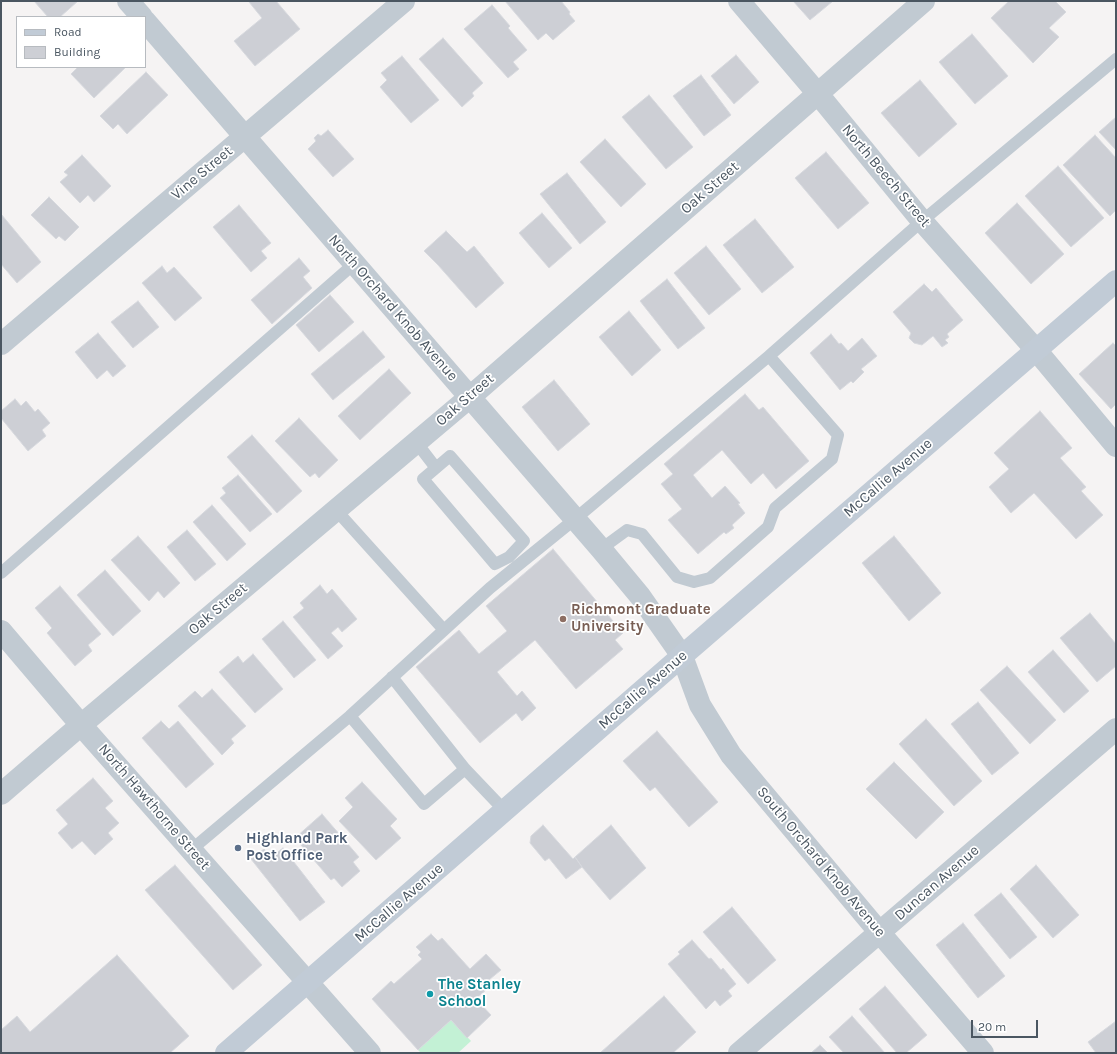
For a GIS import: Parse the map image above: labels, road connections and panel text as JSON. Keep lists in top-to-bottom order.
{
  "streets": {
    "main road": ["McCallie Avenue"],
    "street": [
      "Vine Street",
      "North Beech Street",
      "Oak Street",
      "North Orchard Knob Avenue",
      "North Hawthorne Street",
      "South Orchard Knob Avenue",
      "Duncan Avenue"
    ]
  },
  "crossings": [
    ["Vine Street", "North Orchard Knob Avenue"],
    ["North Beech Street", "Oak Street"],
    ["North Beech Street", "McCallie Avenue"],
    ["Oak Street", "North Orchard Knob Avenue"],
    ["Oak Street", "North Hawthorne Street"],
    ["North Orchard Knob Avenue", "McCallie Avenue"],
    ["North Orchard Knob Avenue", "South Orchard Knob Avenue"],
    ["McCallie Avenue", "North Hawthorne Street"],
    ["McCallie Avenue", "South Orchard Knob Avenue"],
    ["South Orchard Knob Avenue", "Duncan Avenue"]
  ],
  "places": ["Richmont Graduate University", "Highland Park Post Office", "The Stanley School"],
  "legend": ["Road", "Building"],
  "scale_bar": "20 m"
}
